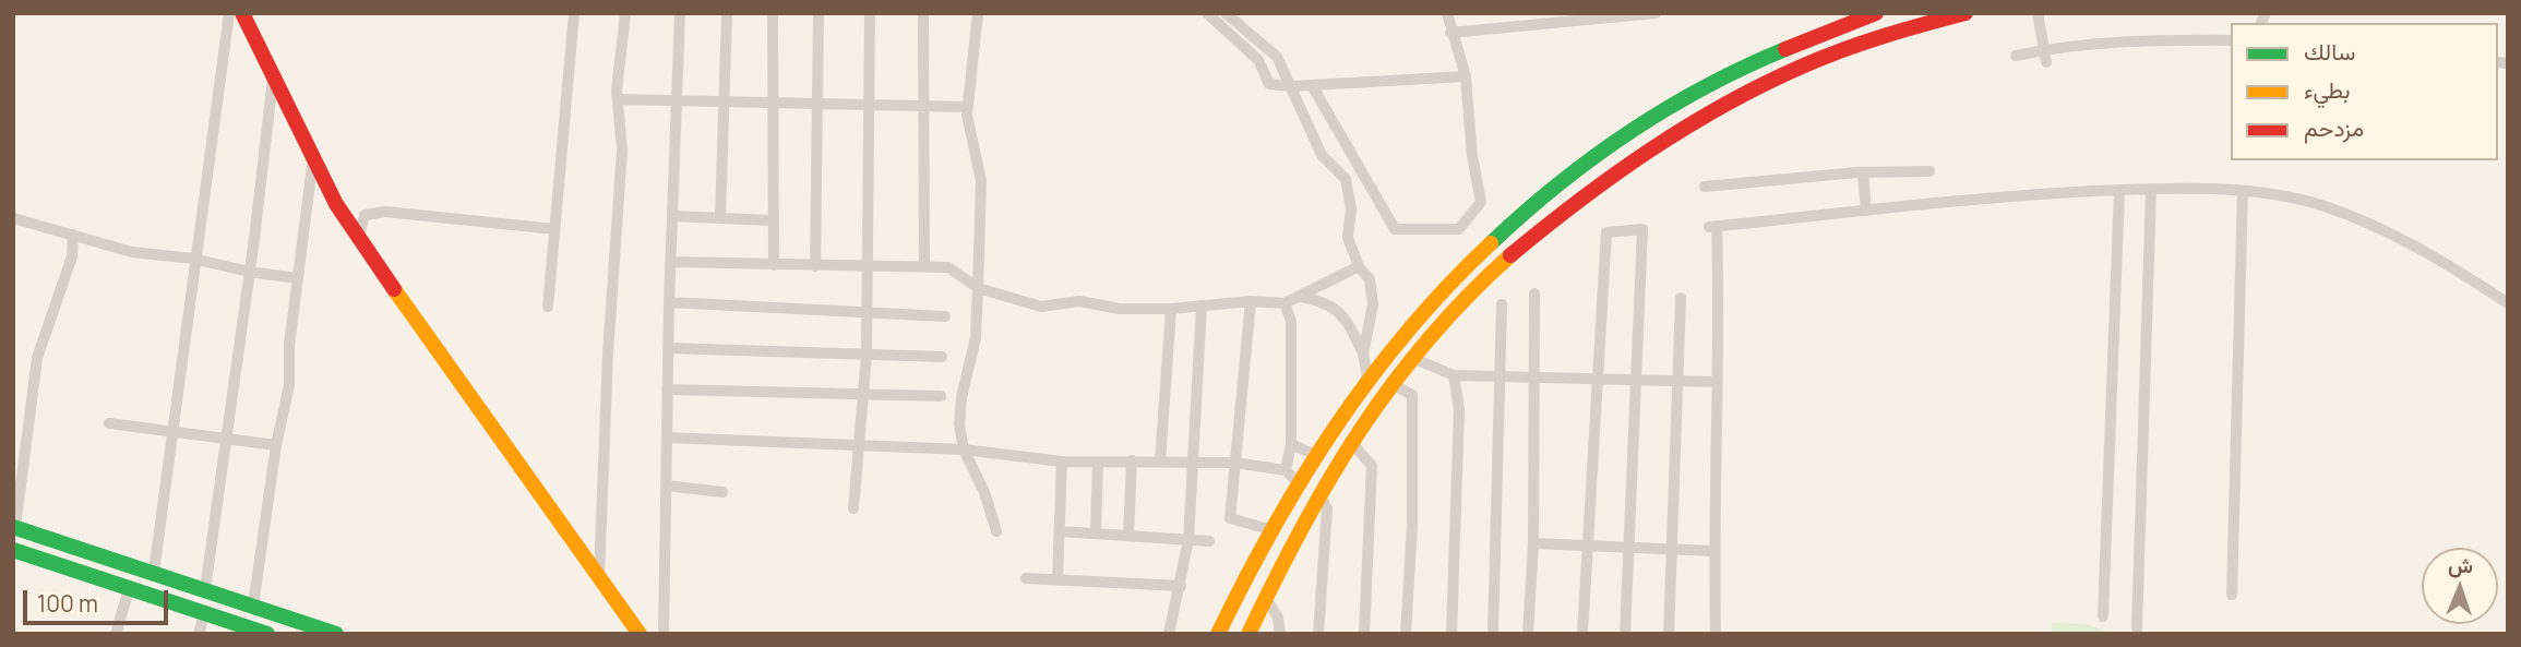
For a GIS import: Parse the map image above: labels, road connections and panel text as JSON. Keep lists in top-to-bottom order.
{
  "legend": ["سالك", "بطيء", "مزدحم"],
  "scale_bar": "100 m",
  "north": "top"
}
